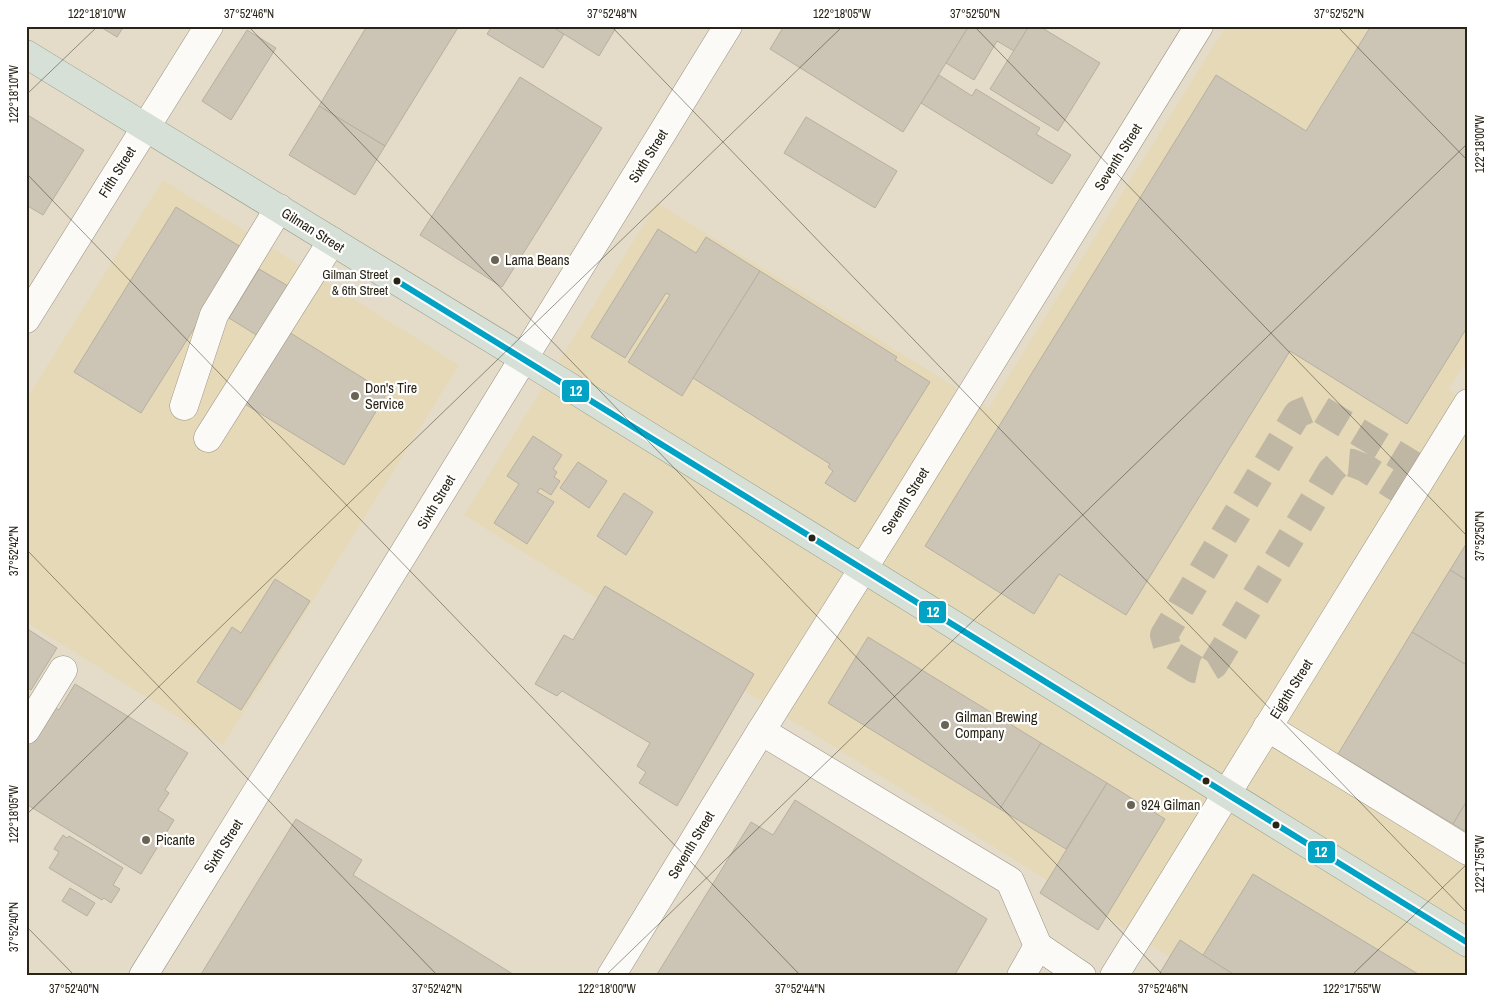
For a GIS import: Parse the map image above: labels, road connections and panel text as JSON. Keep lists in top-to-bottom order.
{
  "streets": {
    "main road": ["Gilman Street"],
    "street": [
      "Sixth Street",
      "Seventh Street",
      "Fifth Street",
      "Eighth Street"
    ]
  },
  "crossings": [
    ["Sixth Street", "Gilman Street"],
    ["Seventh Street", "Gilman Street"],
    ["Fifth Street", "Gilman Street"],
    ["Gilman Street", "Eighth Street"]
  ],
  "places": [
    "Lama Beans",
    "Gilman Street & 6th Street",
    "Don's Tire Service",
    "Gilman Brewing Company",
    "924 Gilman",
    "Picante"
  ],
  "lines": ["transit line 12"],
  "coordinates": [
    "122°18'10\"W",
    "37°52'46\"N",
    "37°52'48\"N",
    "122°18'05\"W",
    "37°52'50\"N",
    "37°52'52\"N",
    "122°18'00\"W",
    "37°52'42\"N",
    "122°17'55\"W",
    "37°52'40\"N",
    "37°52'44\"N"
  ]
}
